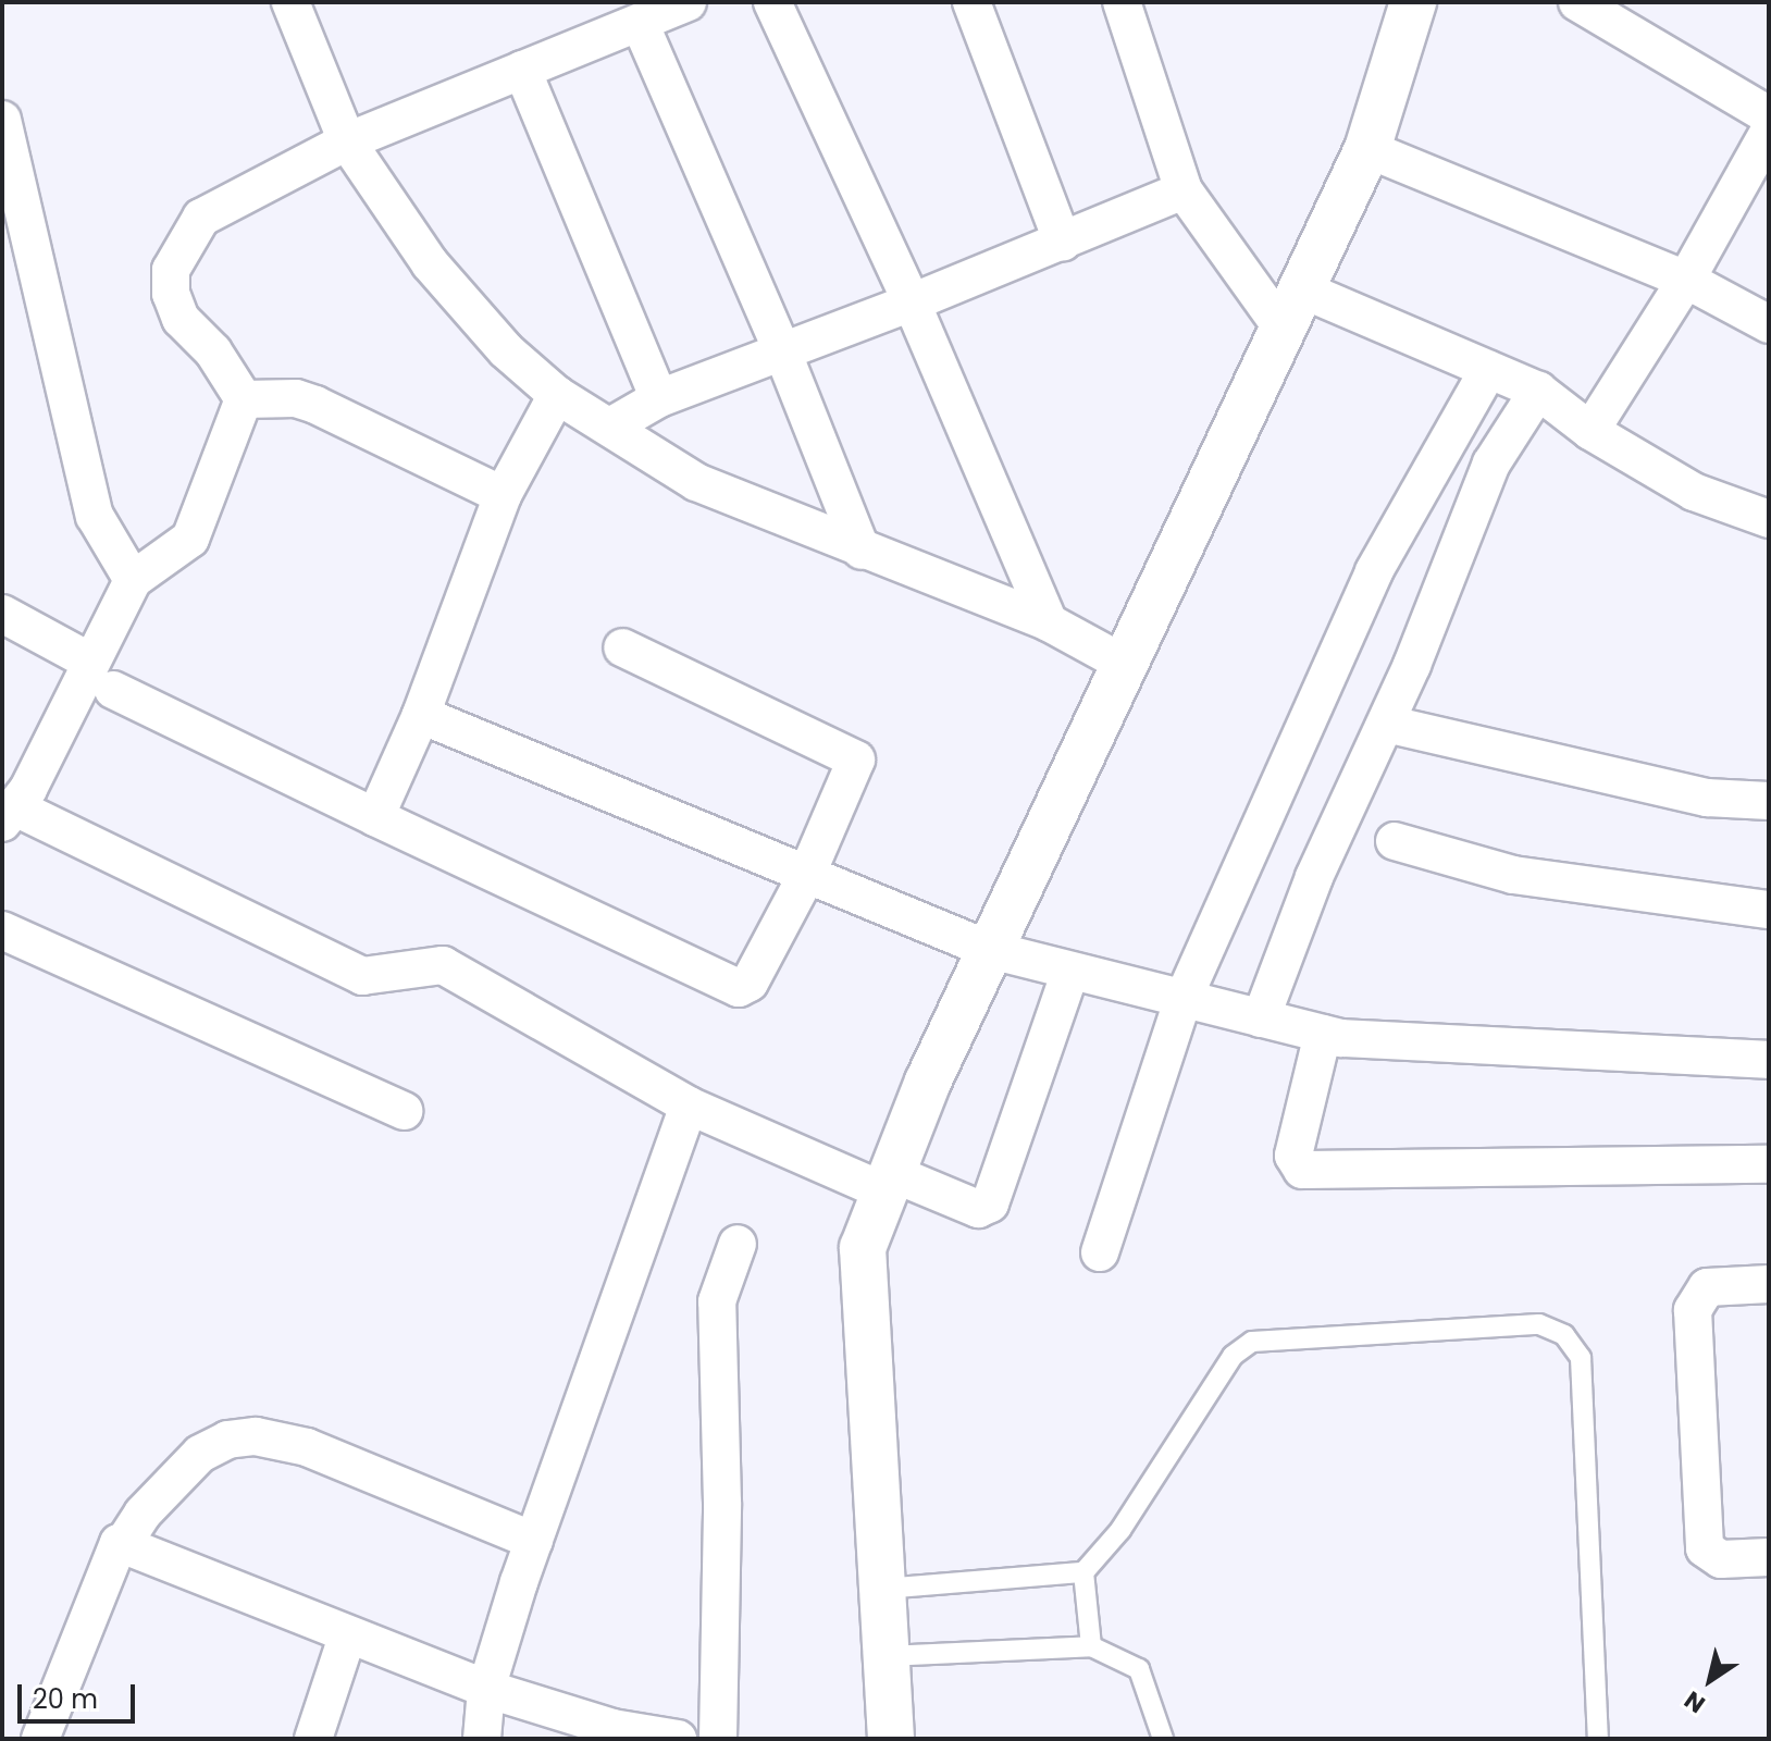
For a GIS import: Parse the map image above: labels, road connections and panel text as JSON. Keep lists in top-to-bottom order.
{
  "scale_bar": "20 m",
  "north": "bottom left"
}
